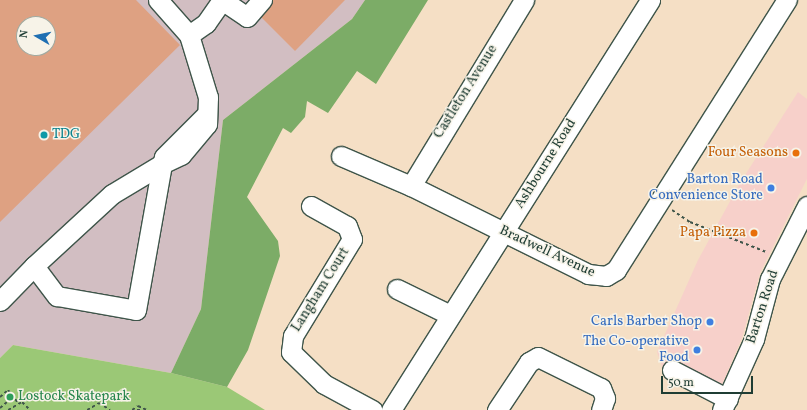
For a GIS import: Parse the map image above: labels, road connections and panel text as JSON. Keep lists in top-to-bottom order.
{
  "streets": {
    "street": [
      "Castleton Avenue",
      "Ashbourne Road",
      "Bradwell Avenue",
      "Langham Court",
      "Barton Road"
    ]
  },
  "crossings": [
    ["Castleton Avenue", "Bradwell Avenue"],
    ["Ashbourne Road", "Bradwell Avenue"]
  ],
  "places": [
    "TDG",
    "Four Seasons",
    "Barton Road Convenience Store",
    "Papa Pizza",
    "Carls Barber Shop",
    "The Co-operative Food",
    "Lostock Skatepark"
  ],
  "scale_bar": "50 m",
  "north": "left"
}
